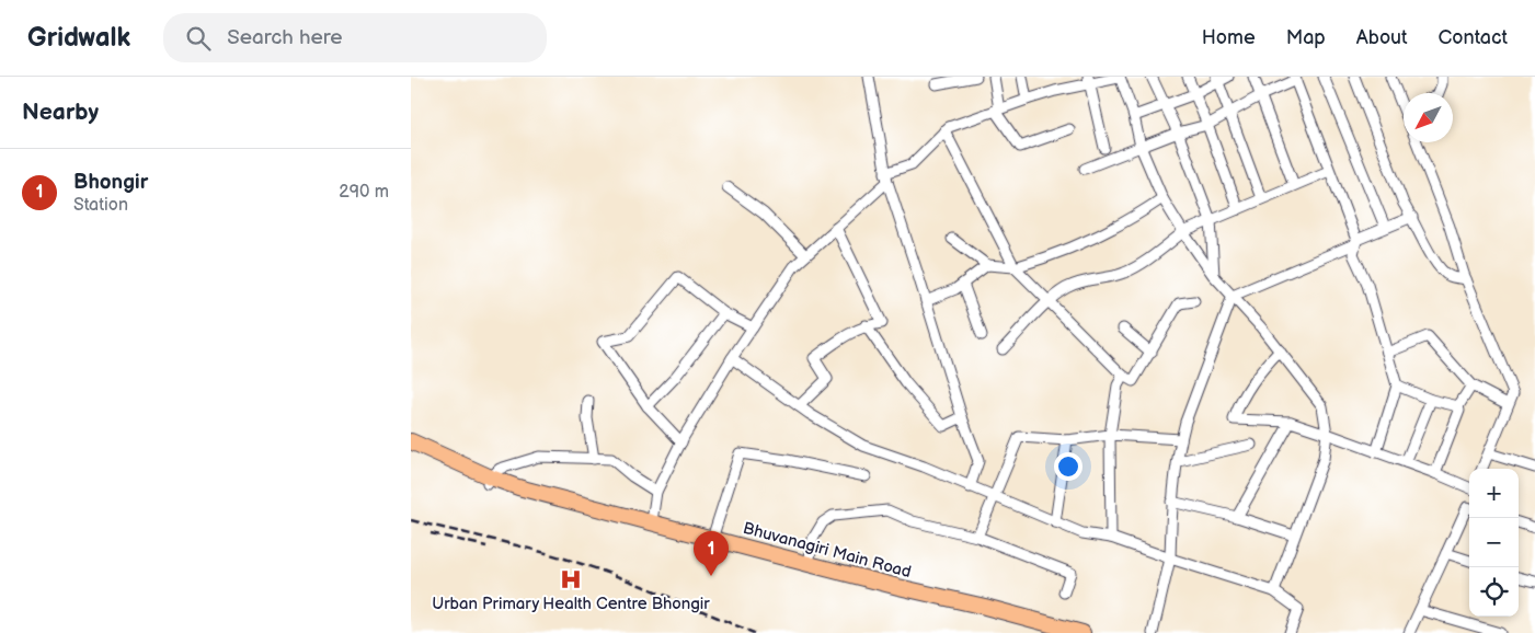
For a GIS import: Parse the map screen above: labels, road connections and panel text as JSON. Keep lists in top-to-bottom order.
{
  "streets": {
    "main road": ["Bhuvanagiri Main Road"]
  },
  "places": {
    "hospital": ["Urban Primary Health Centre Bhongir"]
  },
  "north": "bottom left",
  "page": {
    "header": "Gridwalk",
    "search": "Search here",
    "nav": [
      "Home",
      "Map",
      "About",
      "Contact"
    ],
    "heading": "Nearby",
    "list": [
      {
        "mark": "1",
        "name": "Bhongir",
        "note": "Station",
        "value": "290 m"
      }
    ],
    "map_buttons": ["+", "−"],
    "pins": "1"
  }
}
